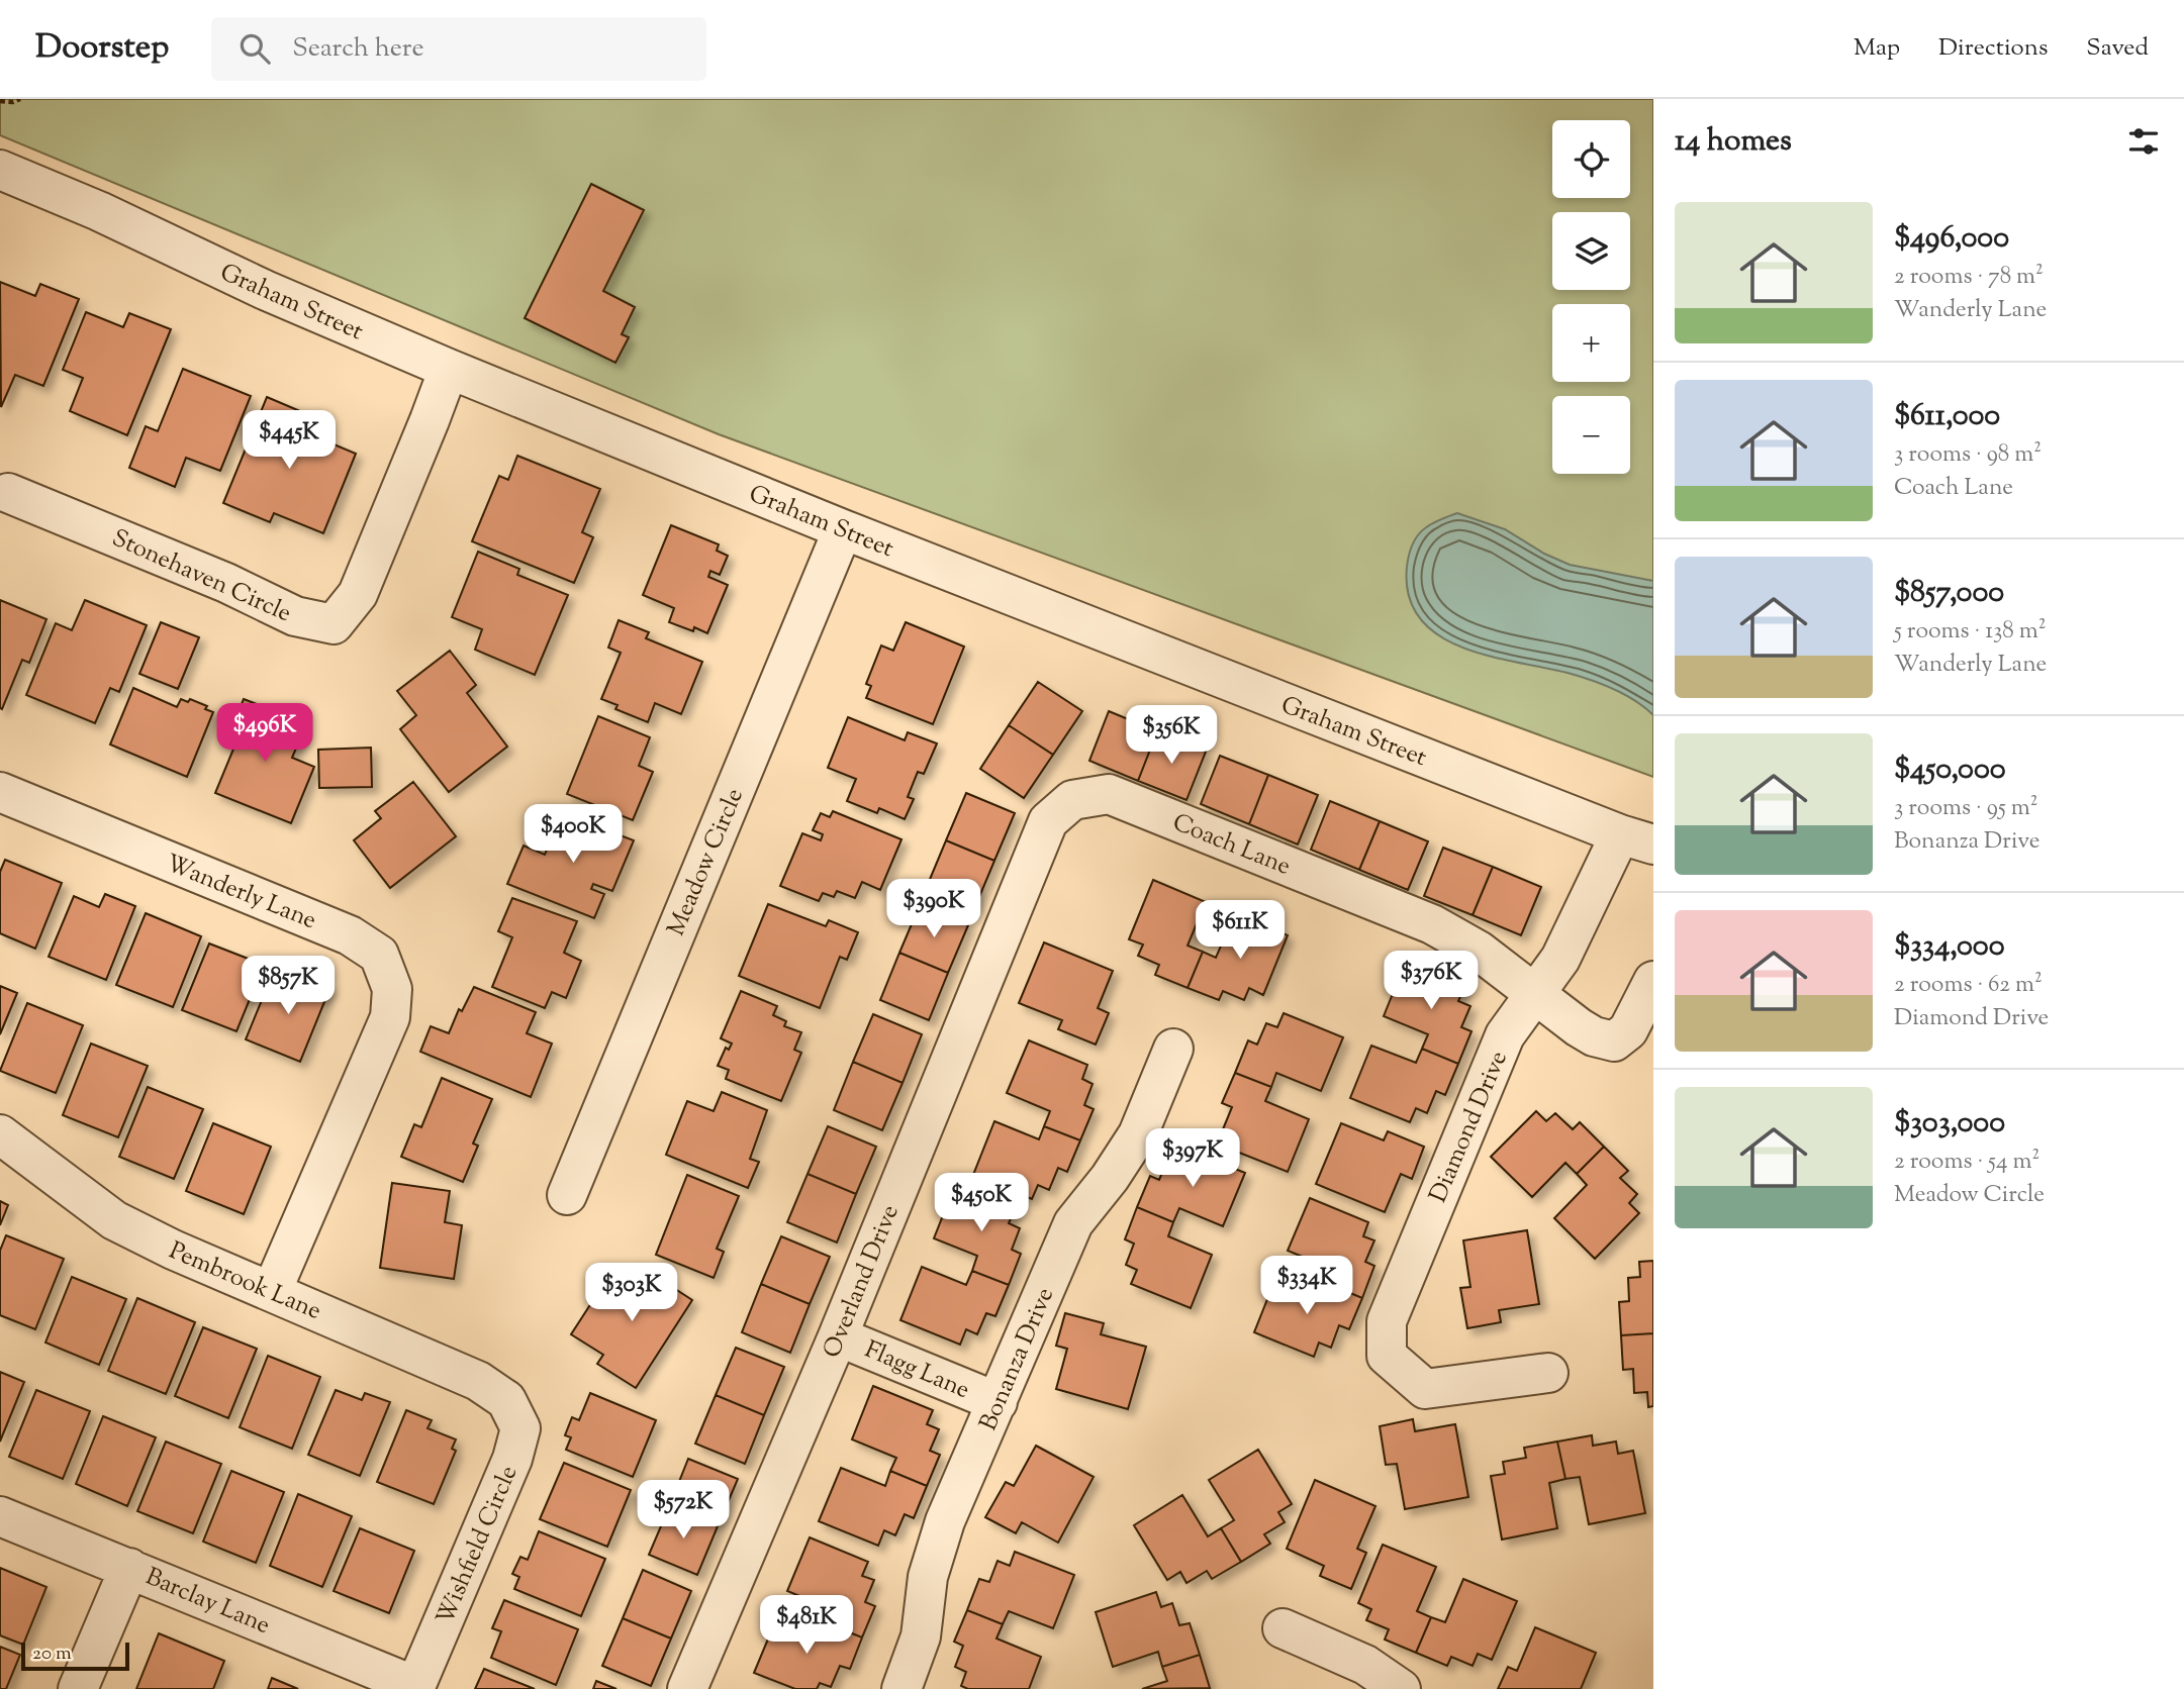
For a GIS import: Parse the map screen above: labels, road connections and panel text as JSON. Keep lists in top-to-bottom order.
{
  "streets": {
    "street": [
      "Graham Street",
      "Stonehaven Circle",
      "Coach Lane",
      "Meadow Circle",
      "Wanderly Lane",
      "Diamond Drive",
      "Pembrook Lane",
      "Overland Drive",
      "Bonanza Drive",
      "Flagg Lane",
      "Wishfield Circle",
      "Barclay Lane"
    ]
  },
  "crossings": [
    ["Graham Street", "Stonehaven Circle"],
    ["Graham Street", "Meadow Circle"],
    ["Graham Street", "Diamond Drive"],
    ["Coach Lane", "Diamond Drive"],
    ["Coach Lane", "Overland Drive"],
    ["Wanderly Lane", "Pembrook Lane"],
    ["Pembrook Lane", "Wishfield Circle"],
    ["Overland Drive", "Flagg Lane"],
    ["Bonanza Drive", "Flagg Lane"],
    ["Wishfield Circle", "Barclay Lane"]
  ],
  "scale_bar": "20 m",
  "page": {
    "header": "Doorstep",
    "search": "Search here",
    "nav": ["Map", "Directions", "Saved"],
    "heading": "14 homes",
    "map_buttons": ["+", "−"],
    "list": [
      {
        "name": "$496,000",
        "note": "2 rooms · 78 m² · Wanderly Lane"
      },
      {
        "name": "$611,000",
        "note": "3 rooms · 98 m² · Coach Lane"
      },
      {
        "name": "$857,000",
        "note": "5 rooms · 138 m² · Wanderly Lane"
      },
      {
        "name": "$450,000",
        "note": "3 rooms · 95 m² · Bonanza Drive"
      },
      {
        "name": "$334,000",
        "note": "2 rooms · 62 m² · Diamond Drive"
      },
      {
        "name": "$303,000",
        "note": "2 rooms · 54 m² · Meadow Circle"
      }
    ],
    "price": [
      "$445K",
      "$496K",
      "$356K",
      "$400K",
      "$390K",
      "$611K",
      "$376K",
      "$857K",
      "$397K",
      "$450K",
      "$334K",
      "$303K",
      "$572K",
      "$481K"
    ],
    "scale": "20 m"
  }
}
